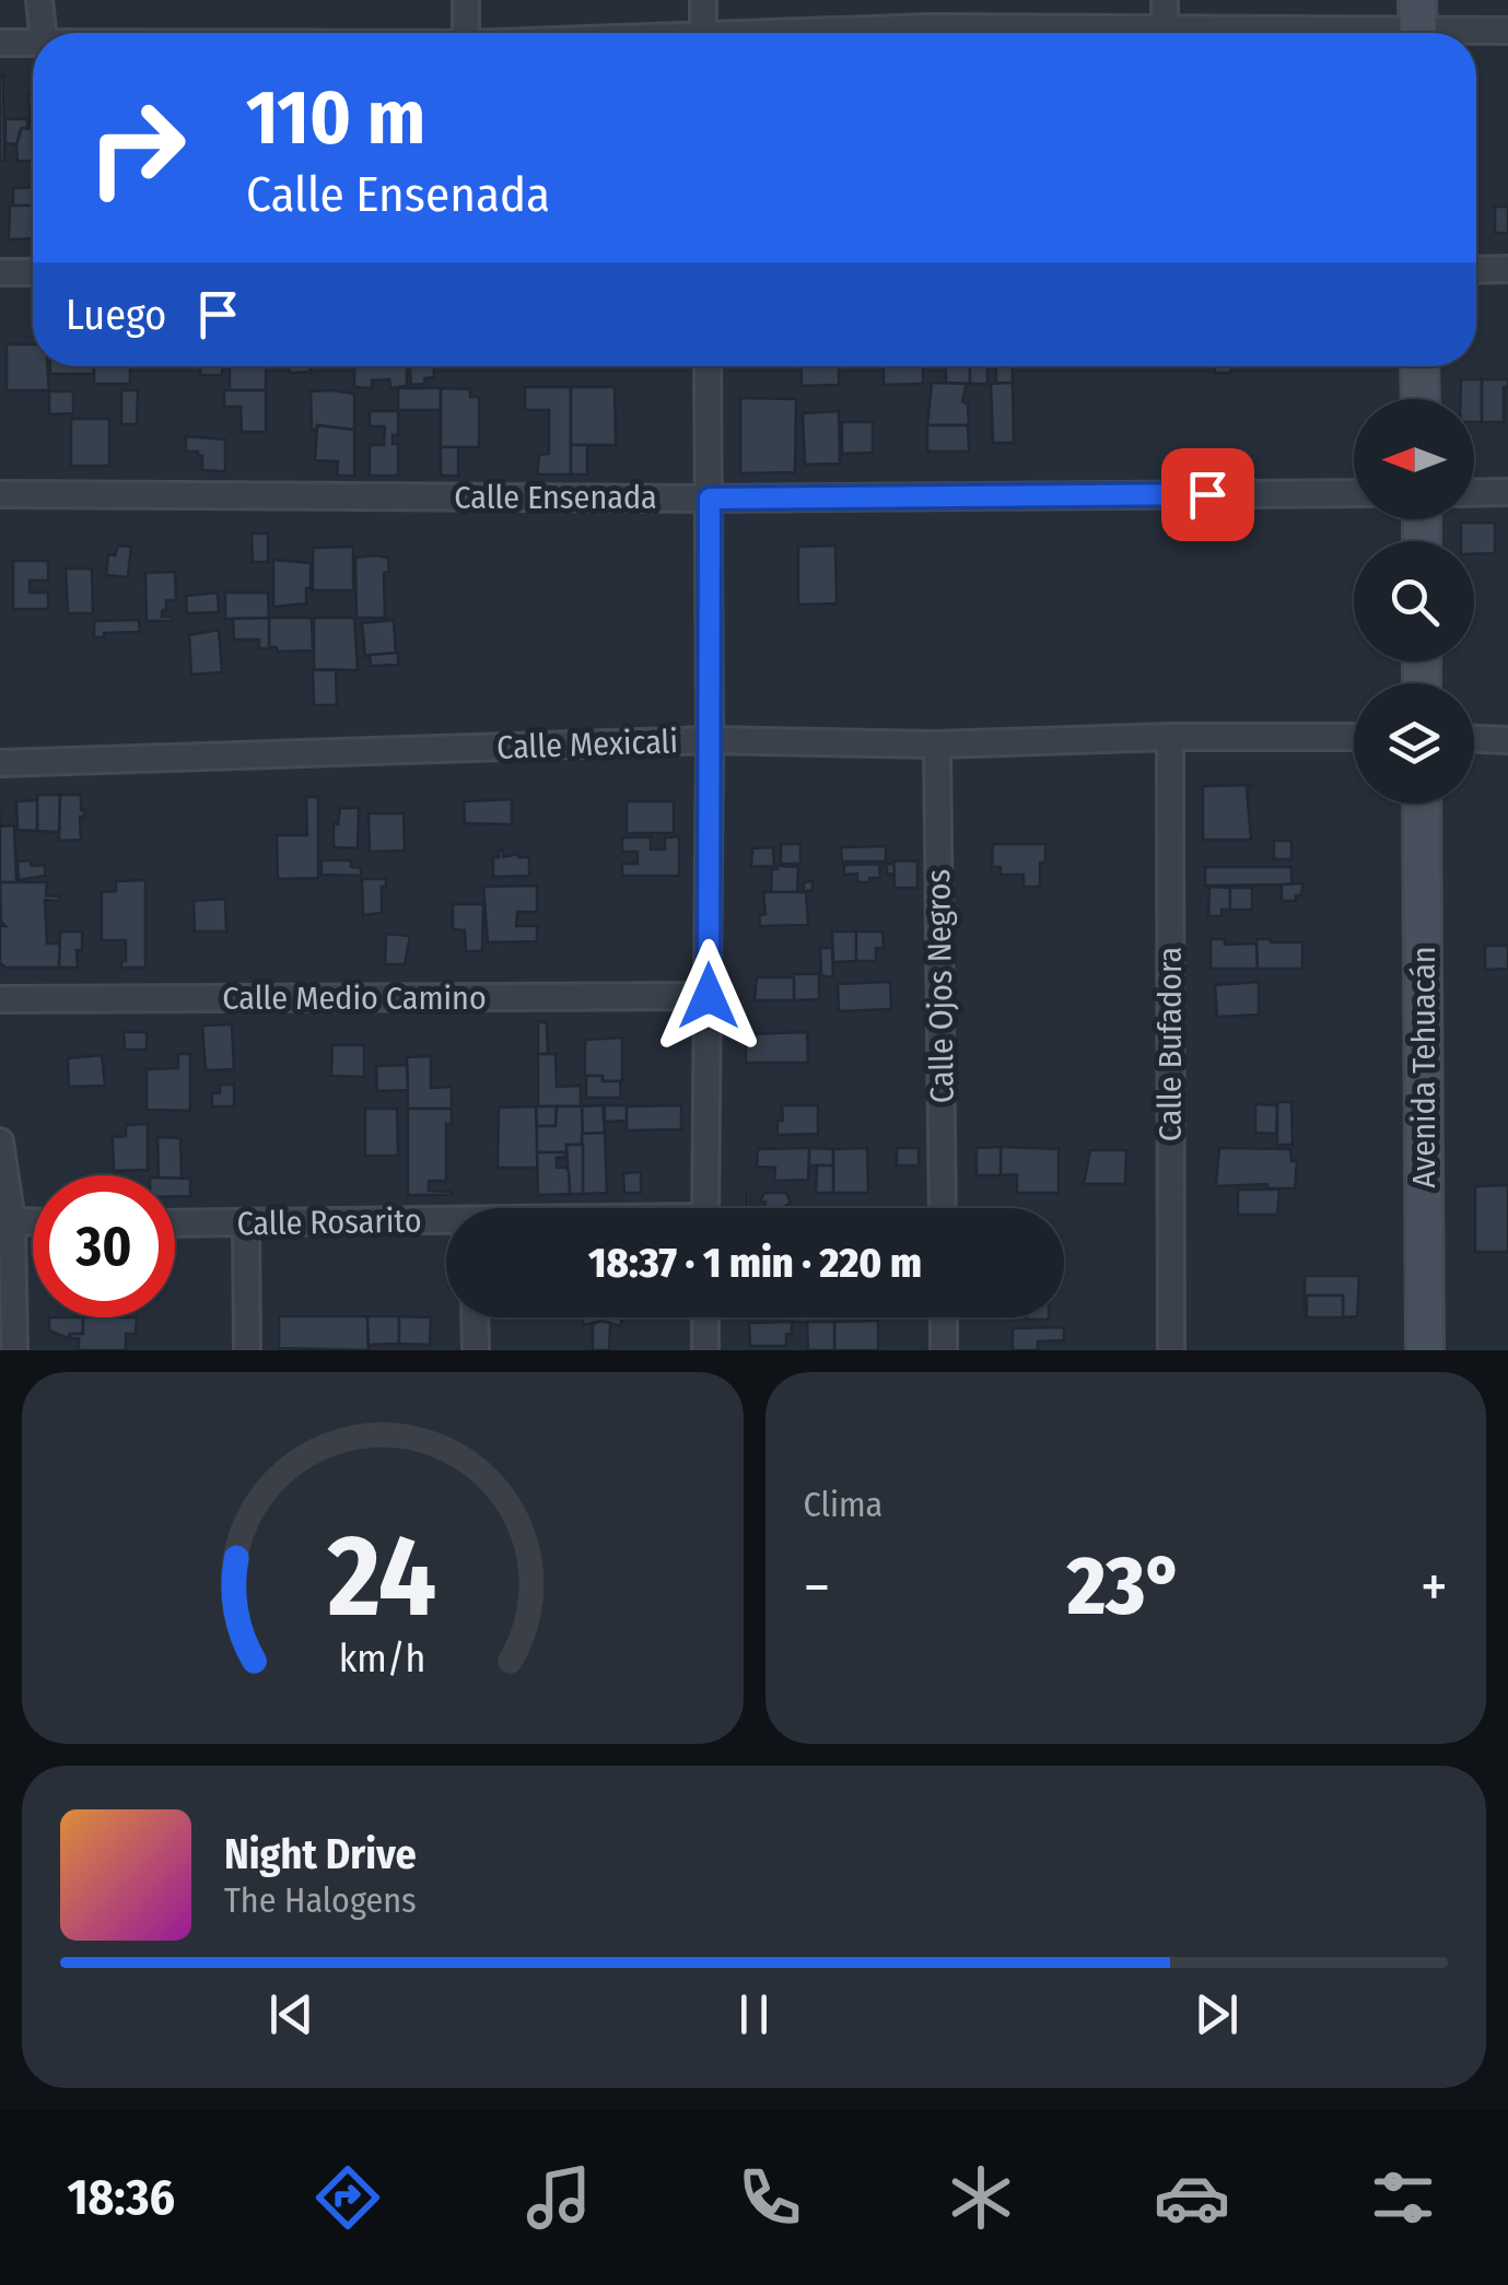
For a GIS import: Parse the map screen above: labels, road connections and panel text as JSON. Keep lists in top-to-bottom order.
{
  "streets": {
    "street": [
      "Calle Ensenada",
      "Calle Mexicali",
      "Calle Ojos Negros",
      "Calle Medio Camino",
      "Calle Bufadora",
      "Avenida Tehuacán",
      "Calle Rosarito"
    ]
  },
  "crossings": [
    ["Calle Mexicali", "Calle Ojos Negros"],
    ["Calle Mexicali", "Calle Bufadora"]
  ],
  "north": "left",
  "page": {
    "turn": ["110 m", "Calle Ensenada"],
    "then": "Luego",
    "limit": "30",
    "trip": "18:37 · 1 min · 220 m",
    "tile": "Clima",
    "heat": ["−", "23°", "+"],
    "song": ["Night Drive", "The Halogens"],
    "tabs": "18:36",
    "gauge": ["24", "km/h"]
  }
}
